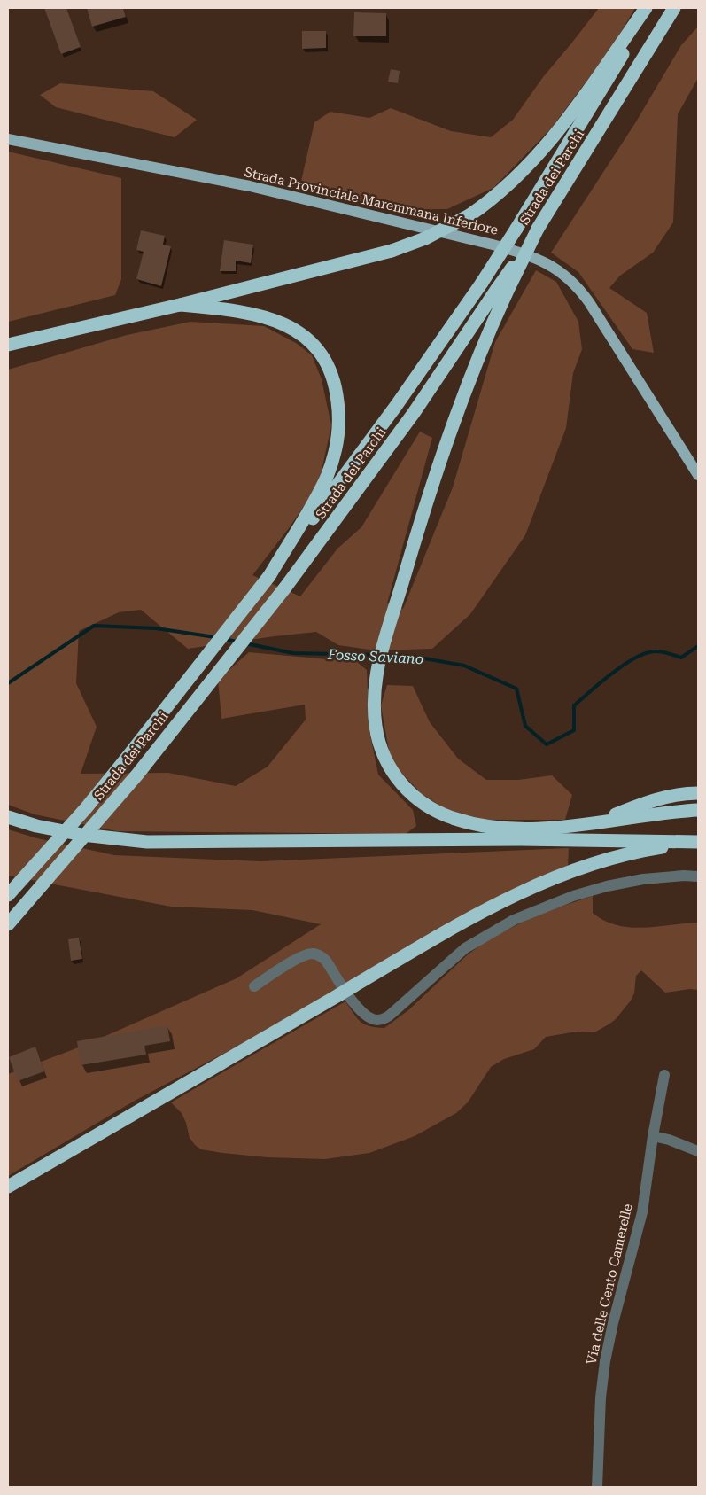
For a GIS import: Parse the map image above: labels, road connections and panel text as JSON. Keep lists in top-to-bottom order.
{
  "streets": {
    "highway": ["Strada dei Parchi"],
    "main road": ["Strada Provinciale Maremmana Inferiore"],
    "street": ["Via delle Cento Camerelle"]
  },
  "water": ["Fosso Saviano"]
}
